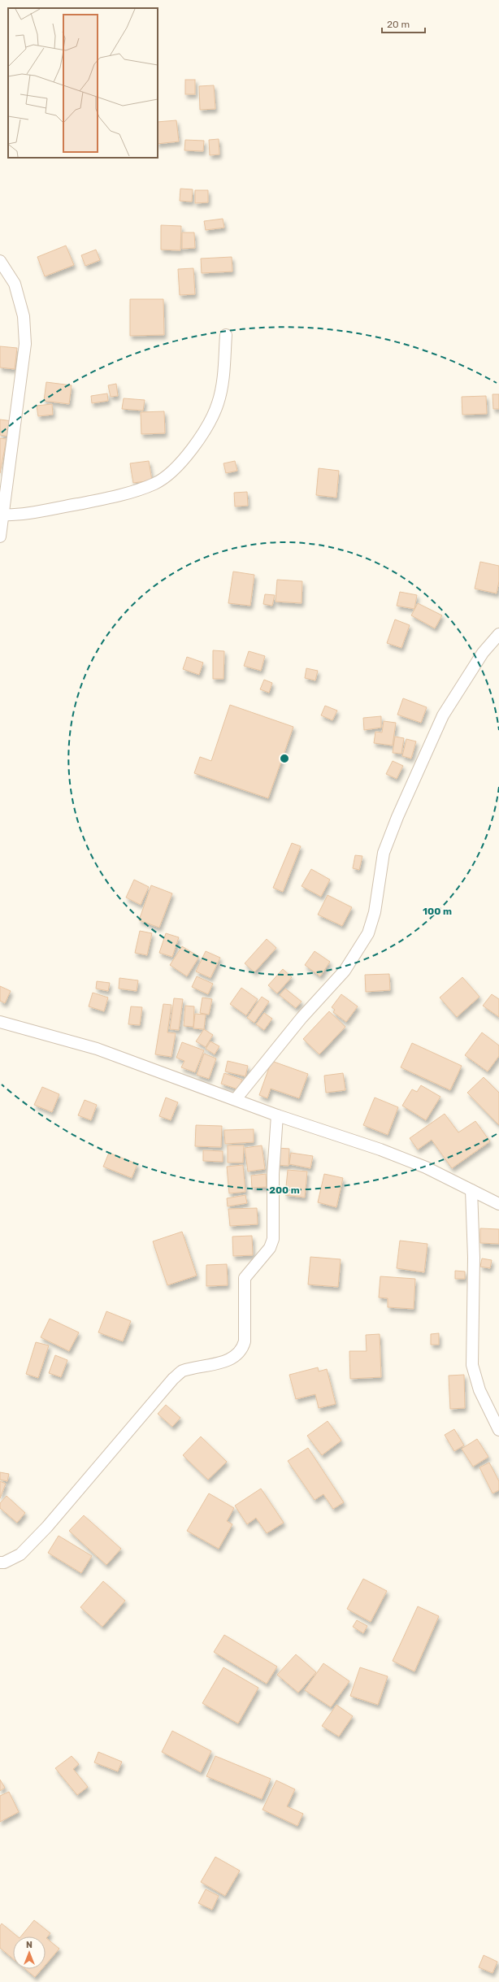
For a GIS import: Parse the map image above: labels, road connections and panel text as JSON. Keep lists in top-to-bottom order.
{
  "scale_bar": "20 m",
  "north": "top",
  "rings": ["100 m", "200 m"]
}
